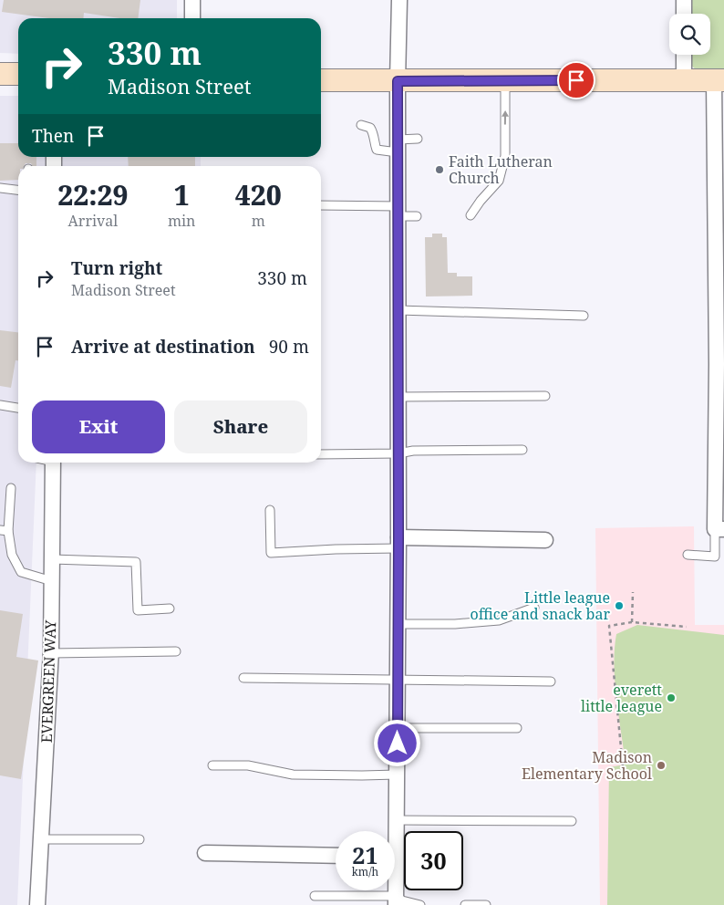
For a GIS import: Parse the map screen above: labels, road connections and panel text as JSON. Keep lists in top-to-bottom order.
{
  "streets": {
    "street": ["EVERGREEN WAY"]
  },
  "places": [
    "Faith Lutheran Church",
    "Little league office and snack bar",
    "everett little league",
    "Madison Elementary School"
  ],
  "page": {
    "turn": ["330 m", "Madison Street"],
    "then": "Then",
    "eta": [
      "22:29",
      "Arrival",
      "1",
      "min",
      "420",
      "m"
    ],
    "list": [
      {
        "name": "Turn right",
        "note": "Madison Street",
        "value": "330 m"
      },
      {
        "name": "Arrive at destination",
        "value": "90 m"
      }
    ],
    "buttons": ["Exit", "Share"],
    "speed": "21 km/h",
    "limit": "30"
  }
}
